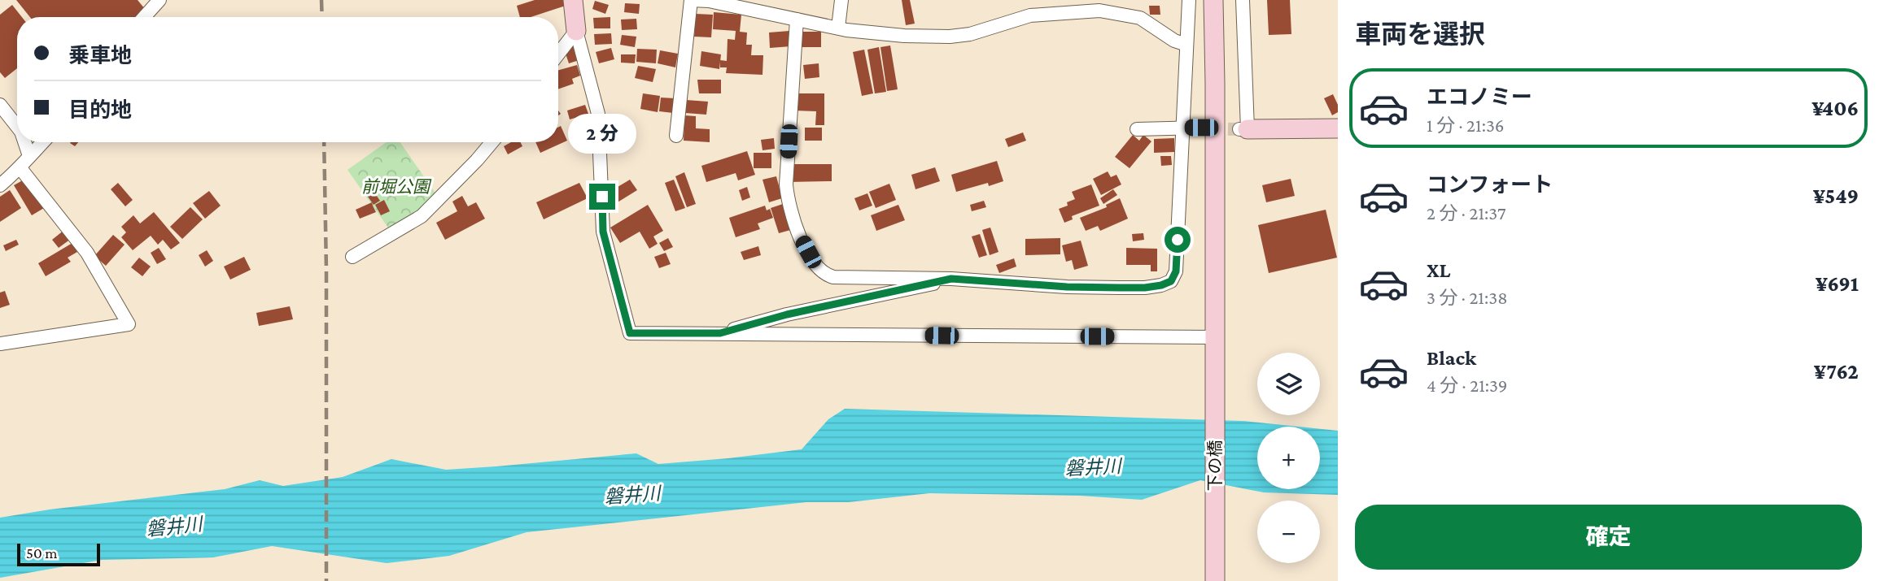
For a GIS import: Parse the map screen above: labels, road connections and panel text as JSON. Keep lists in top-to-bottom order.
{
  "streets": {
    "street": ["下の橋"]
  },
  "water": ["磐井川"],
  "parks": ["前堀公園"],
  "scale_bar": "50 m",
  "page": {
    "heading": "車両を選択",
    "banner": ["乗車地", "目的地"],
    "list": [
      {
        "name": "エコノミー",
        "note": "1 分 · 21:36",
        "value": "¥406"
      },
      {
        "name": "コンフォート",
        "note": "2 分 · 21:37",
        "value": "¥549"
      },
      {
        "name": "XL",
        "note": "3 分 · 21:38",
        "value": "¥691"
      },
      {
        "name": "Black",
        "note": "4 分 · 21:39",
        "value": "¥762"
      }
    ],
    "bubble": "2 分",
    "map_buttons": ["+", "−"],
    "buttons": "確定",
    "scale": "50 m"
  }
}
